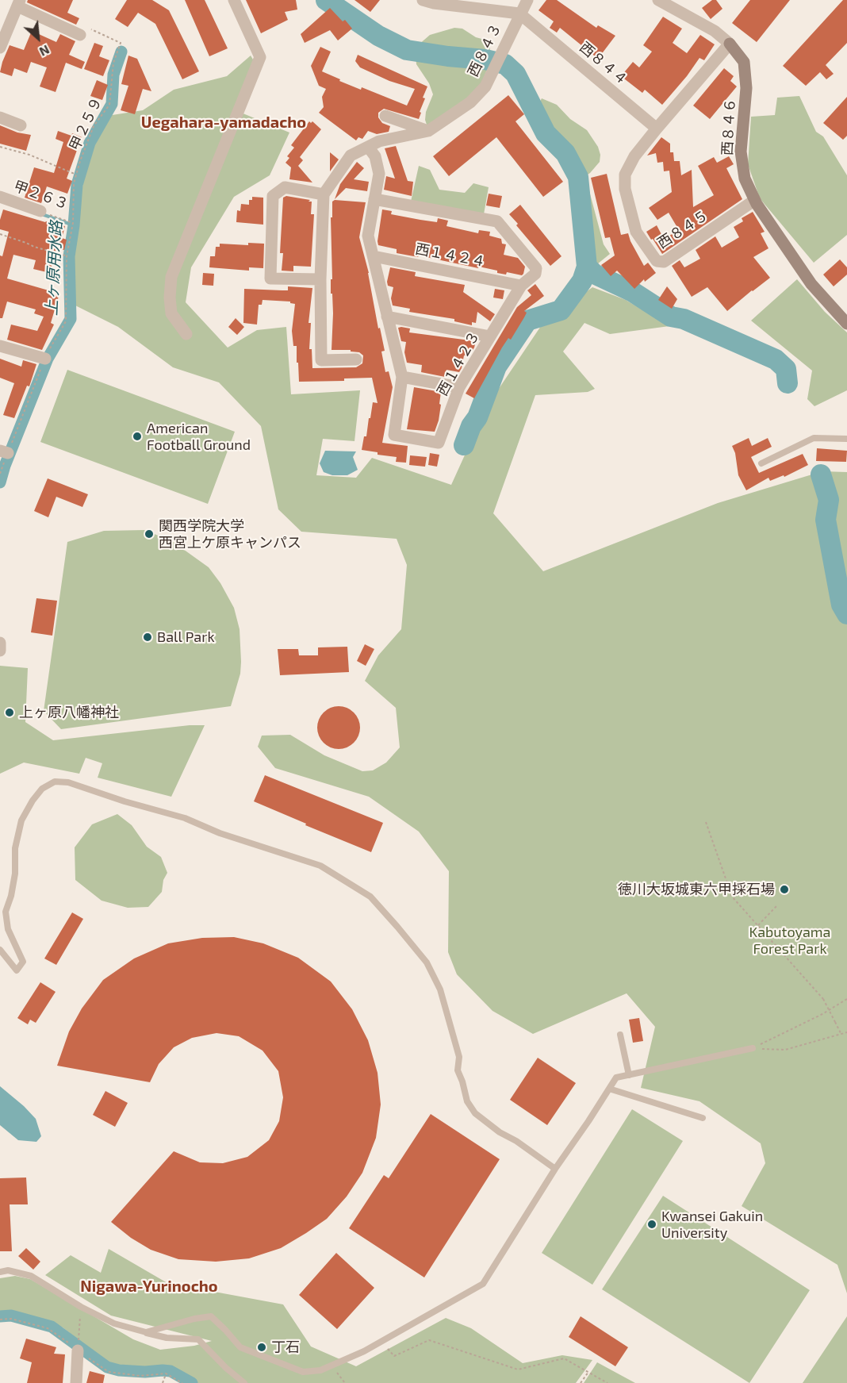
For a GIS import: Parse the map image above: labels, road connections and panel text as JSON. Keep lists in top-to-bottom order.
{
  "streets": {
    "street": [
      "西８４３",
      "西８４４",
      "西８４６",
      "甲２６３",
      "西８４５",
      "西１４２４",
      "西１４２３"
    ],
    "path": ["甲２５９"]
  },
  "crossings": [
    ["西８４３", "西８４４"],
    ["西８４３", "西１４２３"],
    ["西８４４", "西８４５"],
    ["甲２５９", "甲２６３"],
    ["西８４６", "西８４５"],
    ["西１４２４", "西１４２３"]
  ],
  "districts": ["Uegahara-yamadacho", "Nigawa-Yurinocho"],
  "water": ["上ヶ原用水路"],
  "parks": ["Kabutoyama Forest Park"],
  "places": [
    "American Football Ground",
    "関西学院大学 西宮上ケ原キャンパス",
    "Ball Park",
    "上ヶ原八幡神社",
    "徳川大坂城東六甲採石場",
    "Kwansei Gakuin University",
    "丁石"
  ],
  "north": "bottom right"
}
